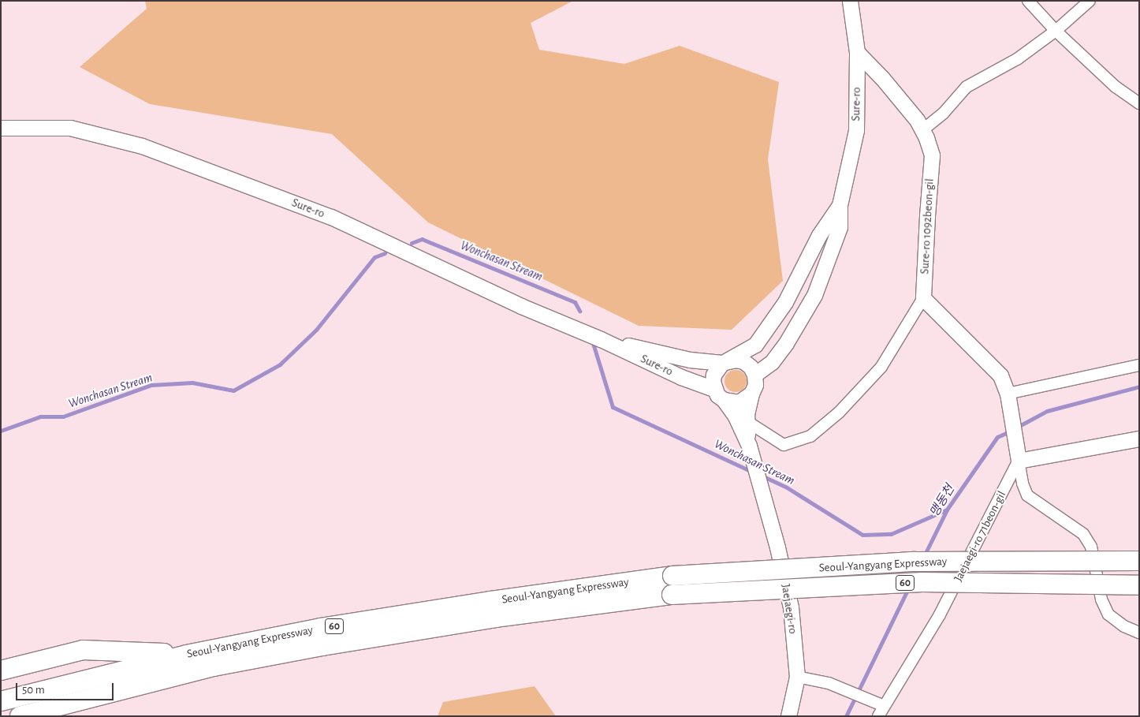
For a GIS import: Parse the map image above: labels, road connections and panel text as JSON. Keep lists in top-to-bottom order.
{
  "streets": {
    "highway": ["Seoul-Yangyang Expressway", "60"],
    "main road": ["Sure-ro", "Sure-ro 1092beon-gil", "Jaejaegi-ro"],
    "street": ["Jaejaegi-ro 71beon-gil"]
  },
  "crossings": [
    ["Sure-ro", "Sure-ro 1092beon-gil"]
  ],
  "water": ["Wonchasan Stream", "맹동천"],
  "scale_bar": "50 m"
}
